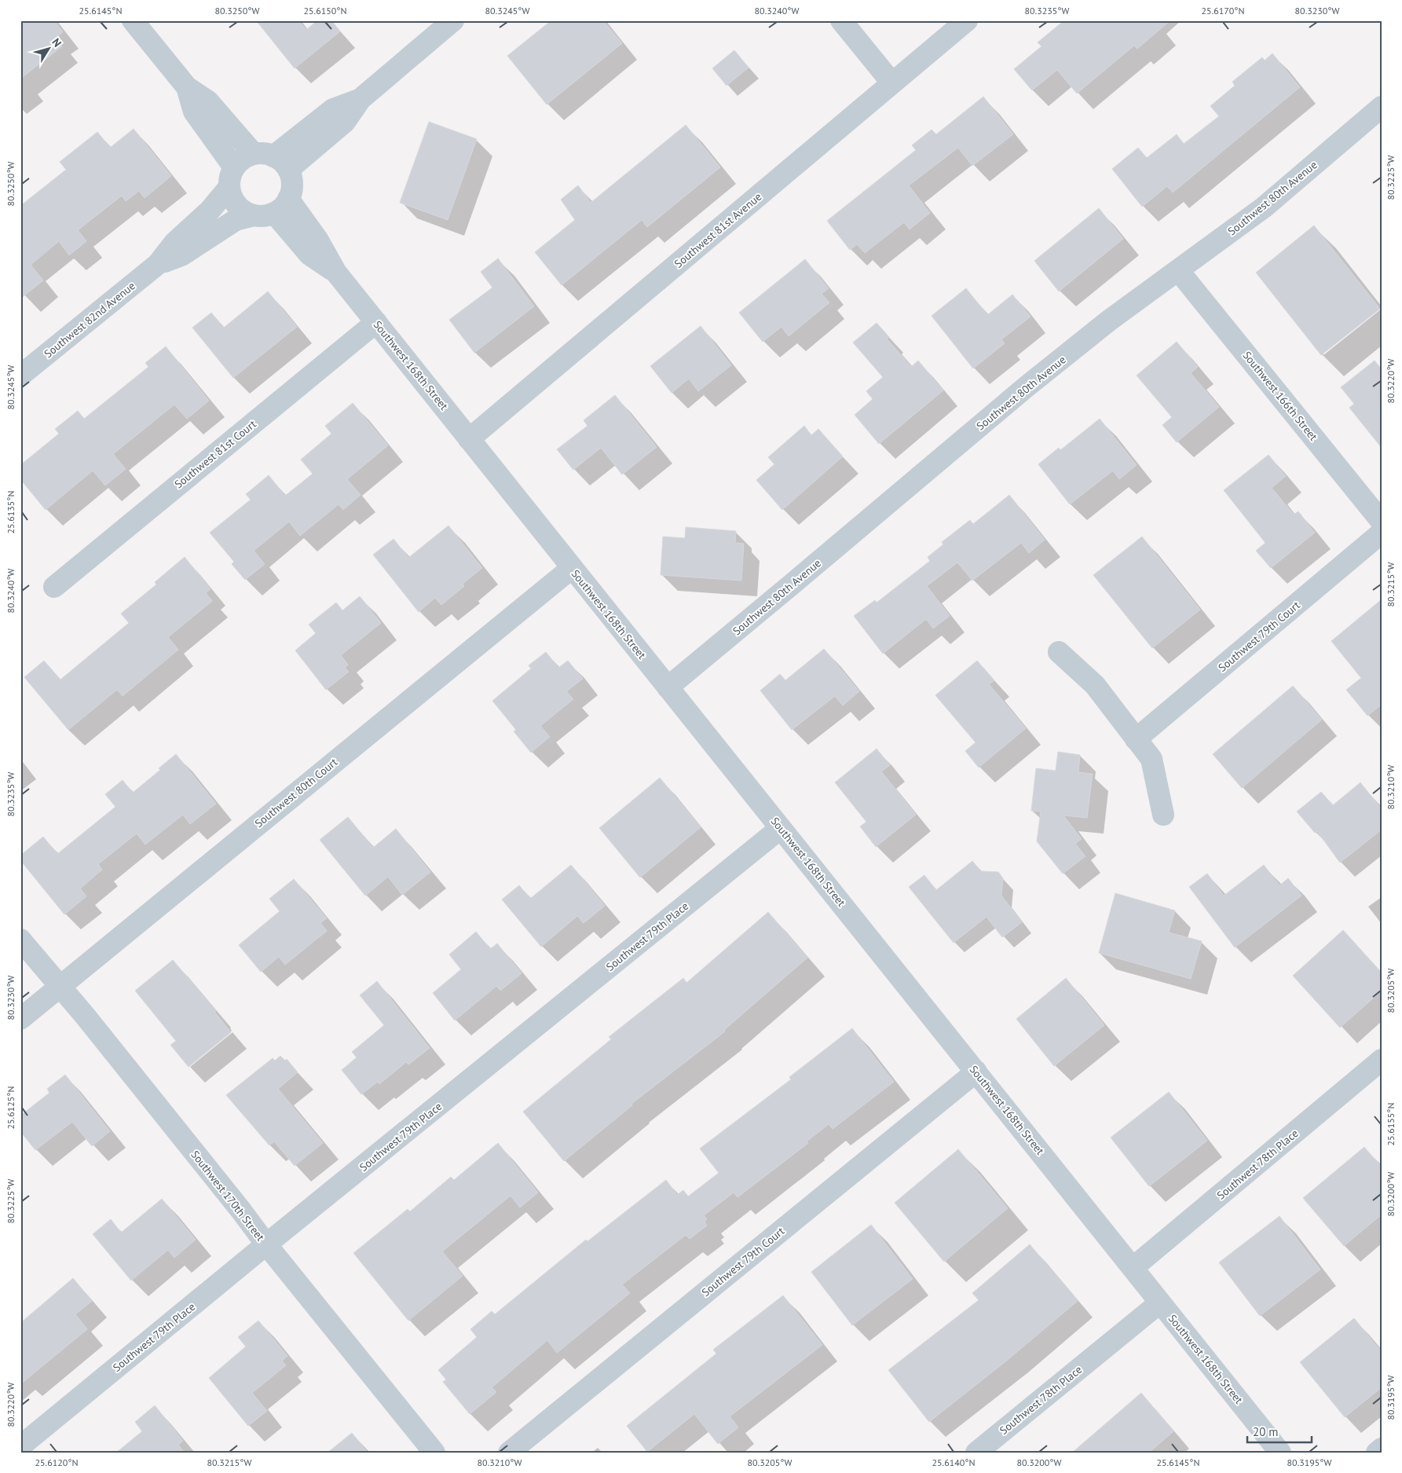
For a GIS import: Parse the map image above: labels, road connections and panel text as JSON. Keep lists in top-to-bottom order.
{
  "streets": {
    "street": [
      "Southwest 80th Avenue",
      "Southwest 81st Avenue",
      "Southwest 82nd Avenue",
      "Southwest 168th Street",
      "Southwest 166th Street",
      "Southwest 81st Court",
      "Southwest 79th Court",
      "Southwest 80th Court",
      "Southwest 79th Place",
      "Southwest 78th Place",
      "Southwest 170th Street"
    ]
  },
  "crossings": [
    ["Southwest 80th Avenue", "Southwest 168th Street"],
    ["Southwest 80th Avenue", "Southwest 166th Street"],
    ["Southwest 81st Avenue", "Southwest 168th Street"],
    ["Southwest 82nd Avenue", "Southwest 168th Street"],
    ["Southwest 168th Street", "Southwest 81st Court"],
    ["Southwest 168th Street", "Southwest 79th Court"],
    ["Southwest 168th Street", "Southwest 80th Court"],
    ["Southwest 168th Street", "Southwest 79th Place"],
    ["Southwest 168th Street", "Southwest 78th Place"],
    ["Southwest 80th Court", "Southwest 170th Street"],
    ["Southwest 79th Place", "Southwest 170th Street"]
  ],
  "scale_bar": "20 m",
  "north": "top right",
  "coordinates": [
    "25.6145°N",
    "80.3250°W",
    "25.6150°N",
    "80.3245°W",
    "80.3240°W",
    "80.3235°W",
    "25.6170°N",
    "80.3230°W",
    "80.3225°W",
    "80.3220°W",
    "25.6135°N",
    "80.3215°W",
    "80.3210°W",
    "80.3205°W",
    "25.6125°N",
    "25.6155°N",
    "80.3200°W",
    "80.3195°W",
    "25.6120°N",
    "25.6140°N"
  ]
}
